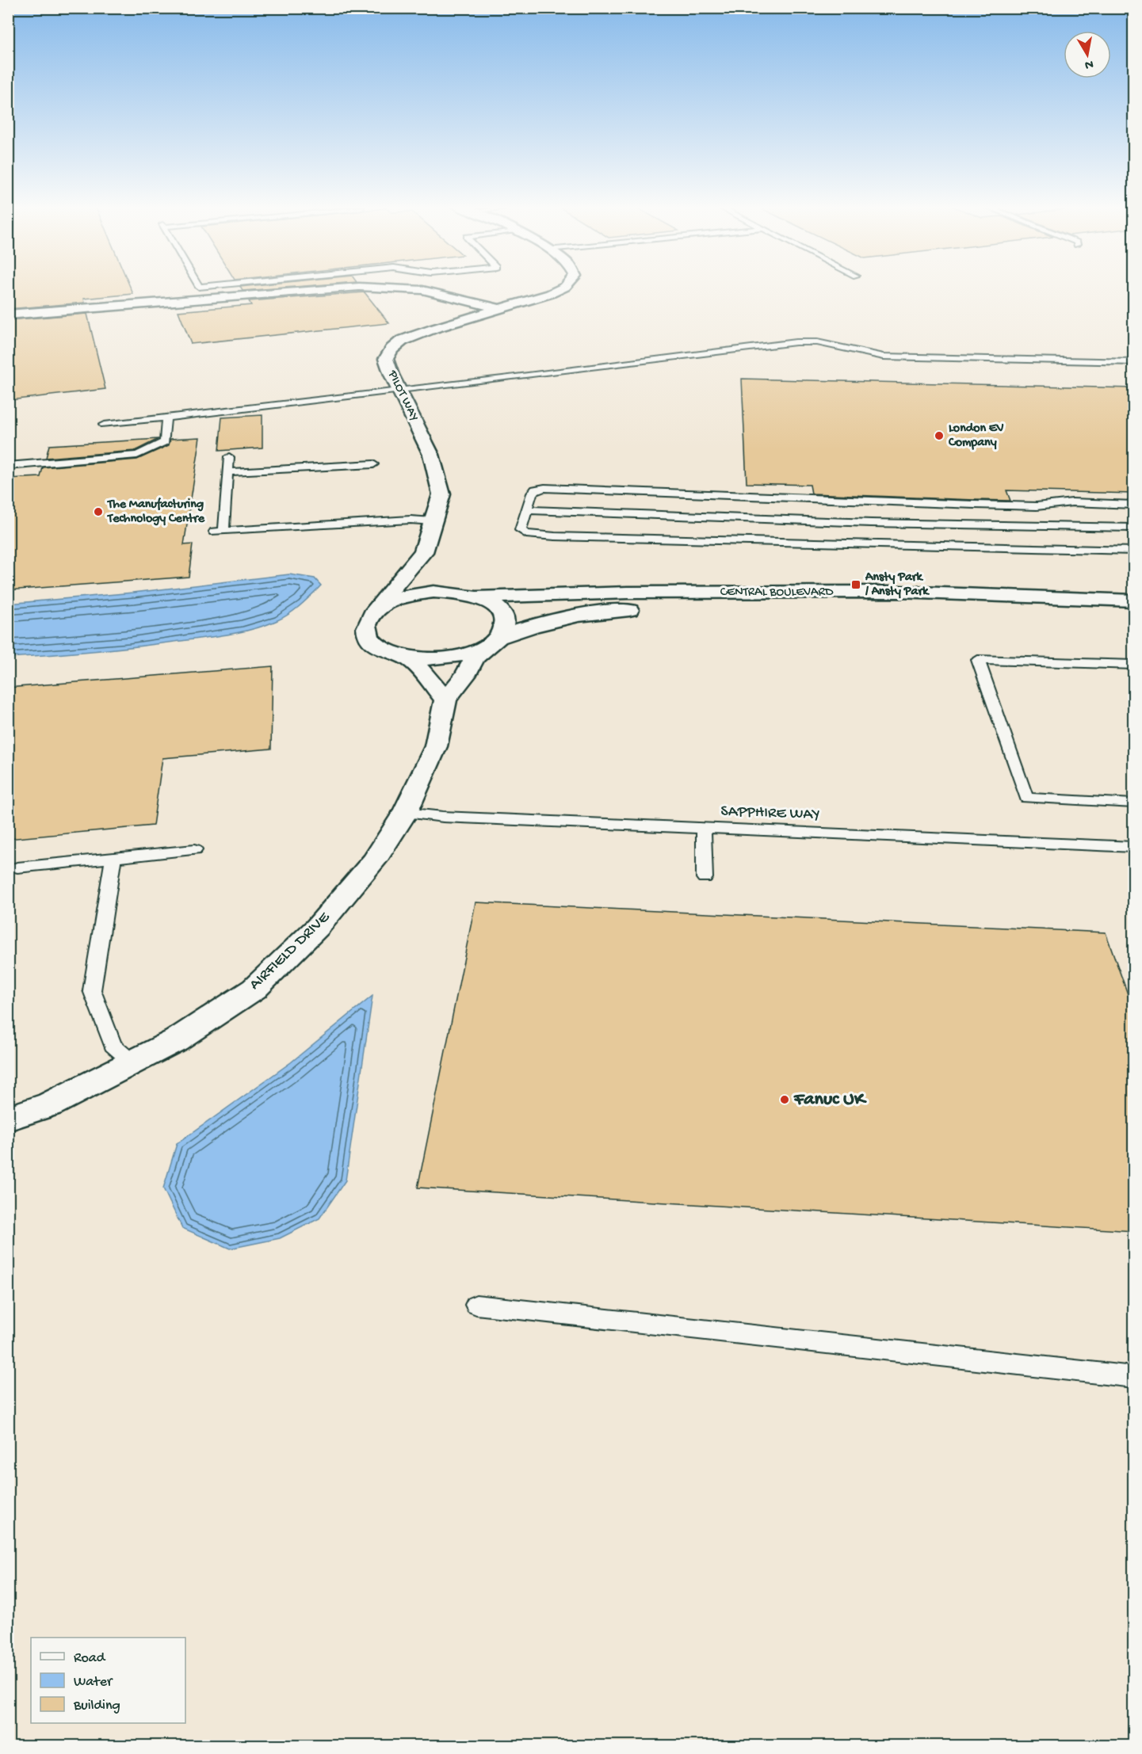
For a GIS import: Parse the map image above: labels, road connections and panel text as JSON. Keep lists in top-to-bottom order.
{
  "streets": {
    "street": ["PILOT WAY", "CENTRAL BOULEVARD", "AIRFIELD DRIVE"],
    "lane": ["SAPPHIRE WAY"]
  },
  "crossings": [
    ["CENTRAL BOULEVARD", "AIRFIELD DRIVE"],
    ["SAPPHIRE WAY", "AIRFIELD DRIVE"]
  ],
  "places": {
    "other": ["London EV Company", "The Manufacturing Technology Centre", "Fanuc UK"],
    "transit": ["Ansty Park / Ansty Park"]
  },
  "legend": ["Road", "Water", "Building"],
  "north": "bottom"
}
